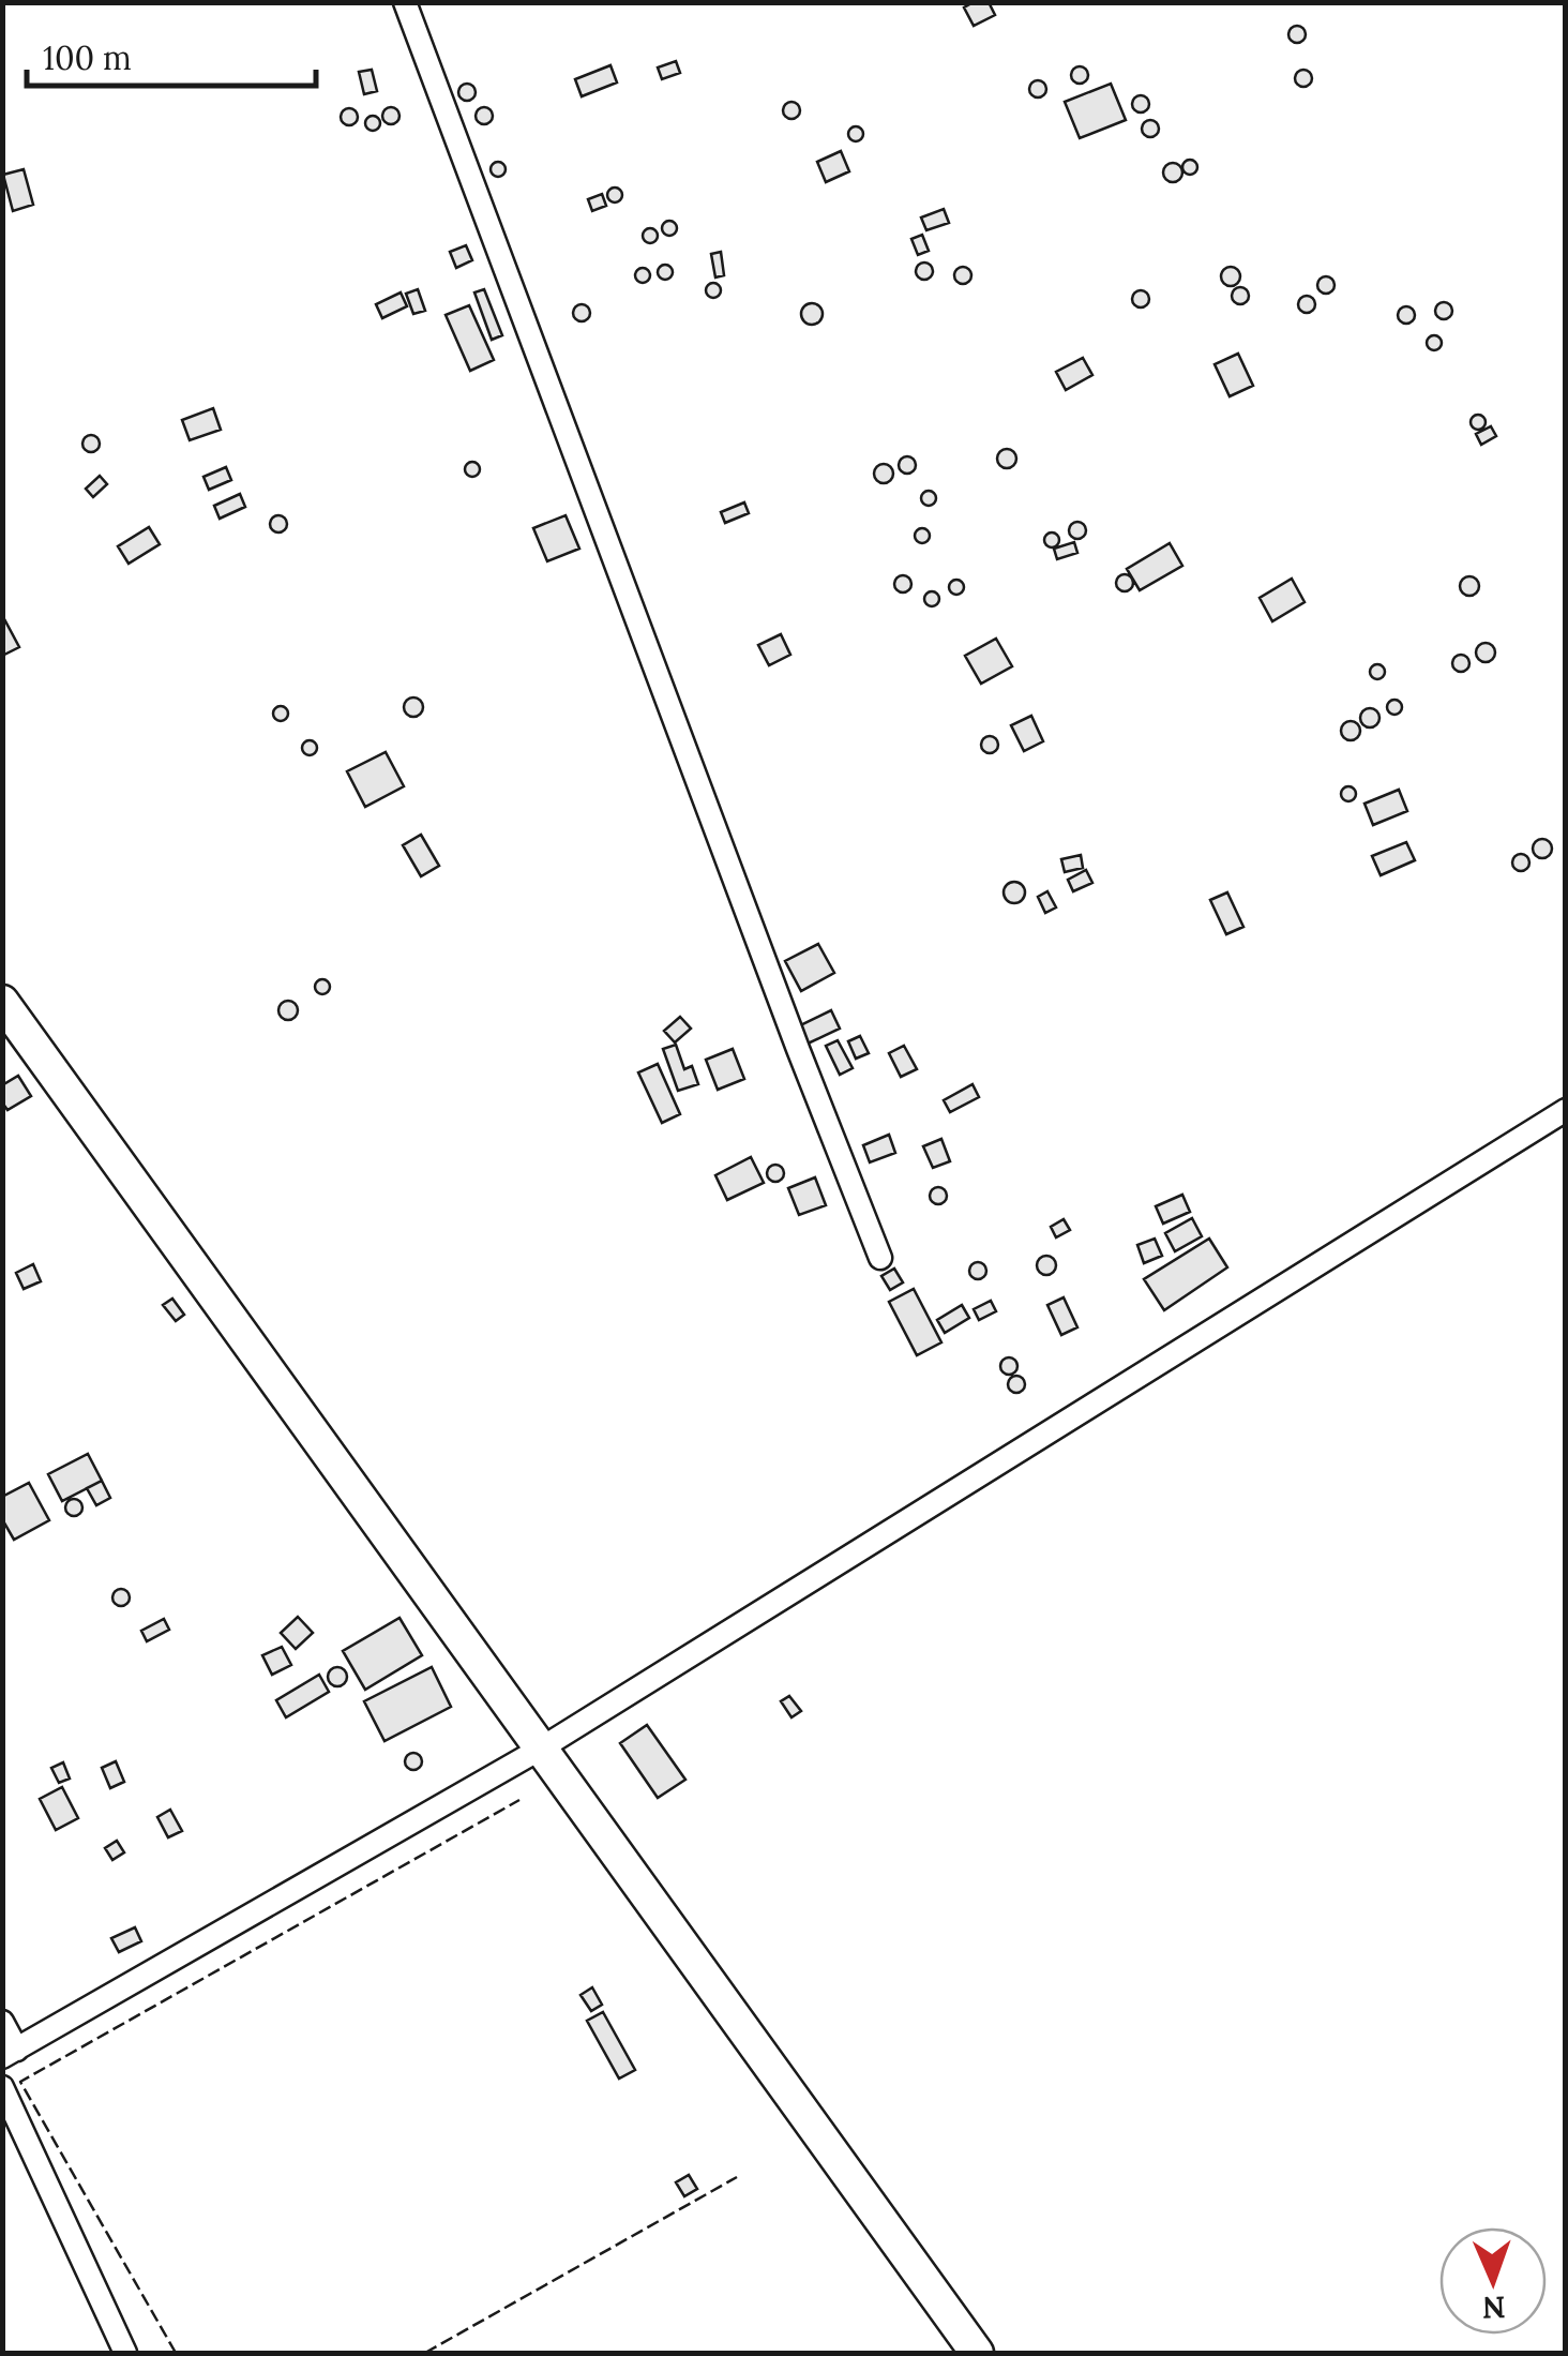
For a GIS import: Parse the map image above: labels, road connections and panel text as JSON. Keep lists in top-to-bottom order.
{
  "scale_bar": "100 m",
  "north": "bottom"
}
